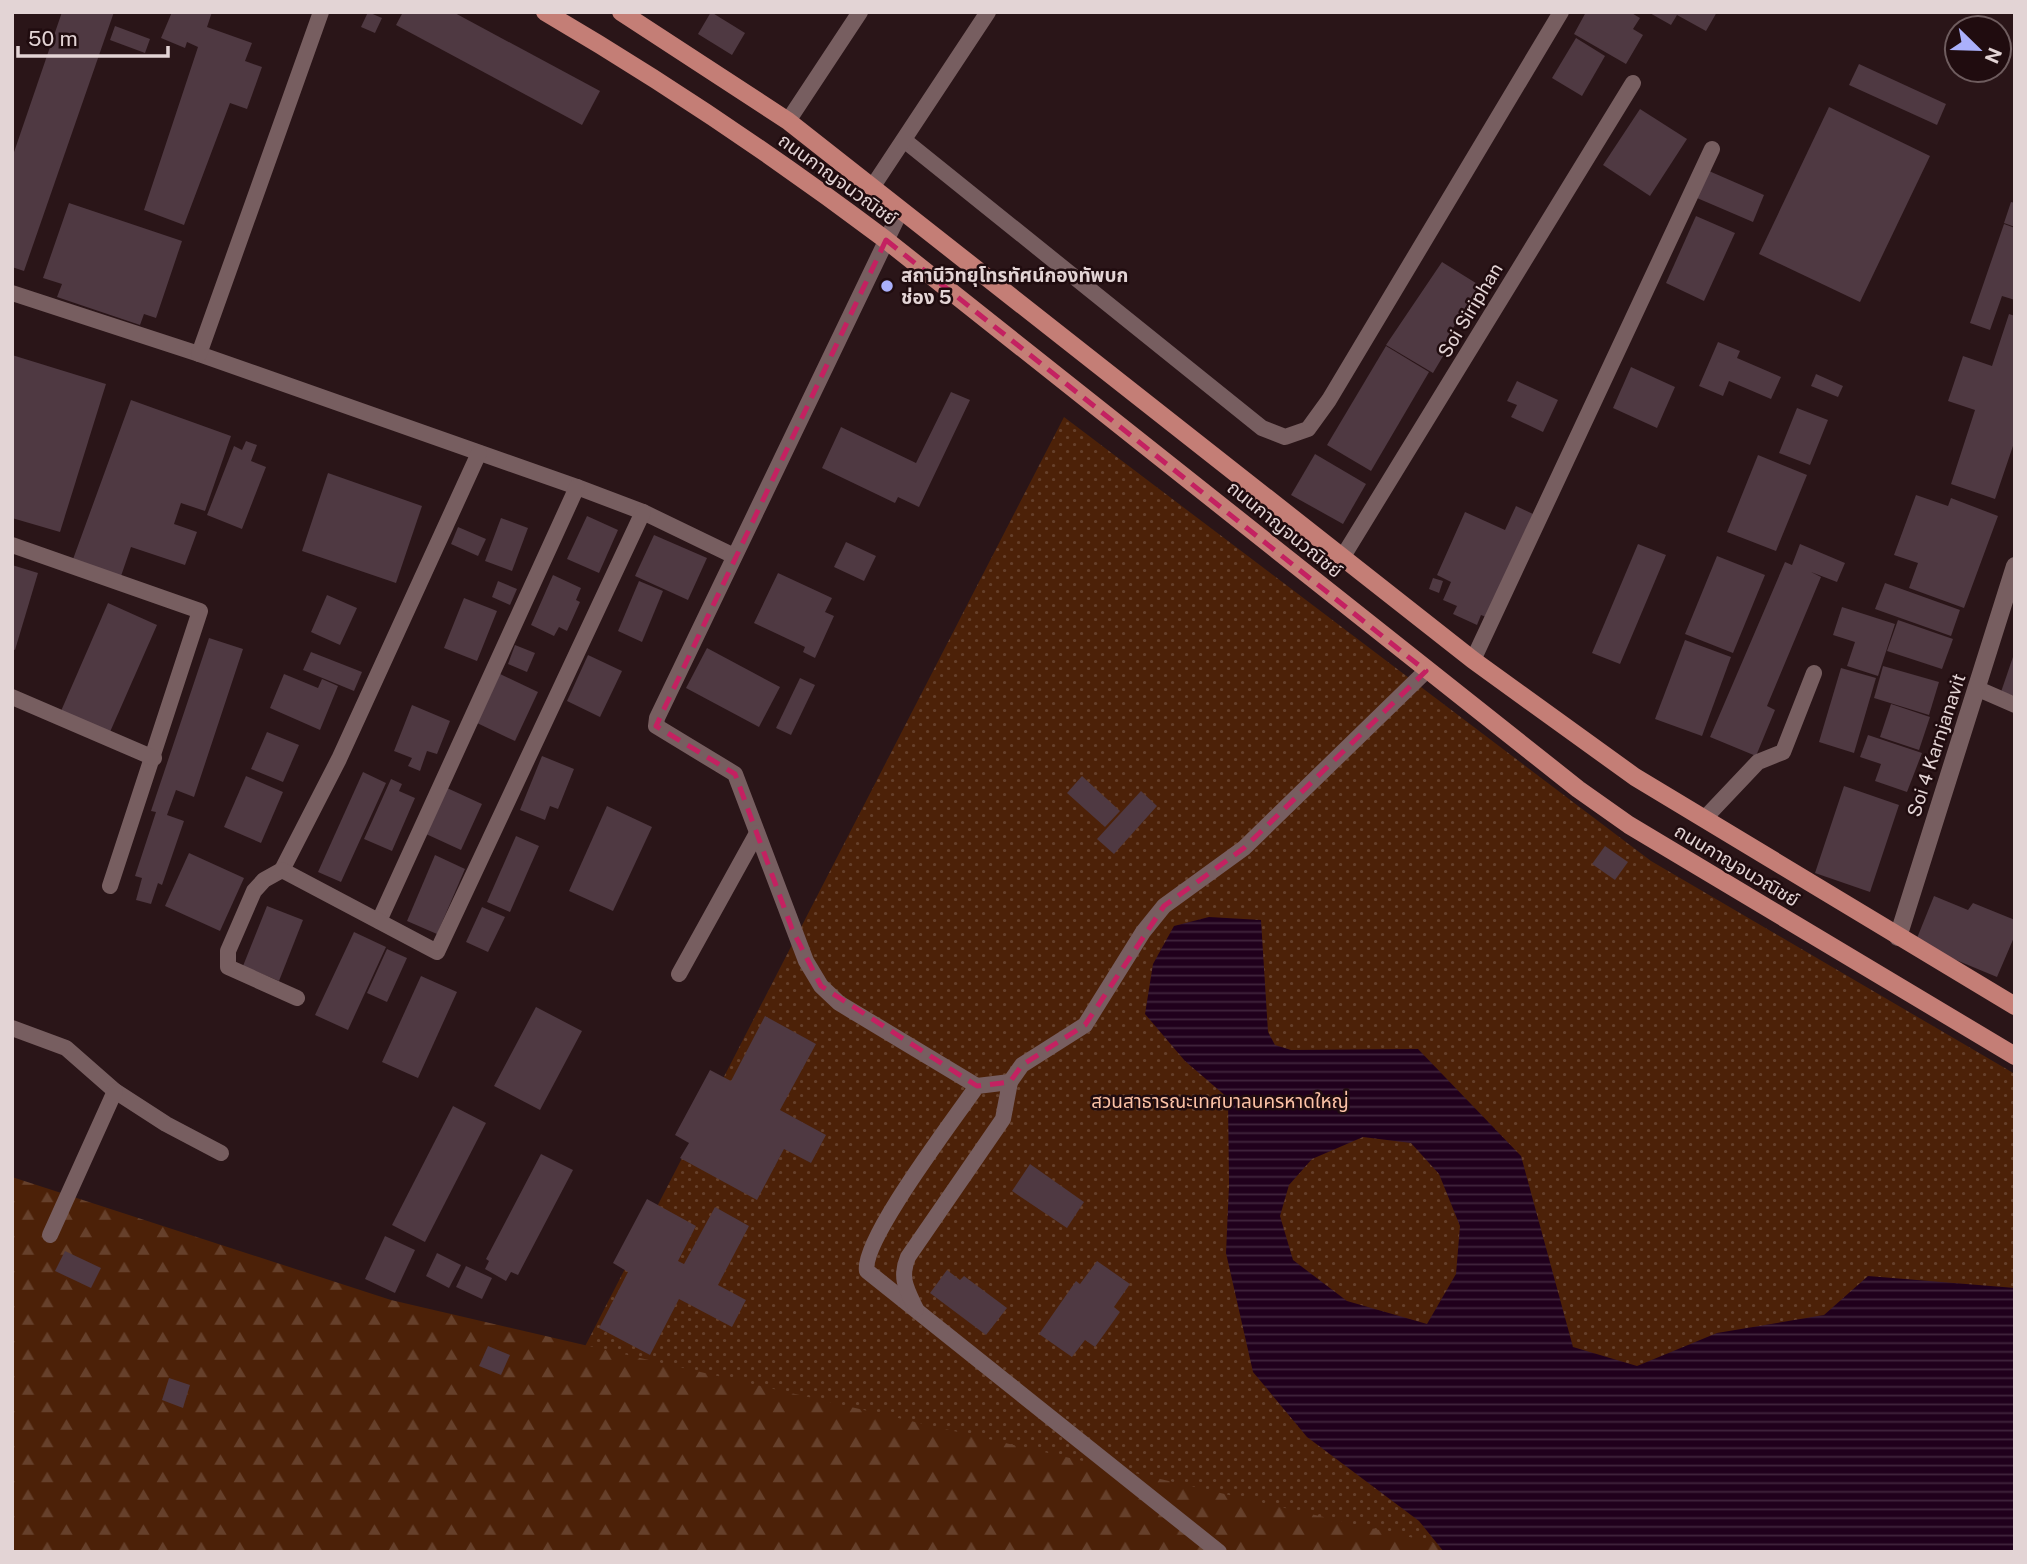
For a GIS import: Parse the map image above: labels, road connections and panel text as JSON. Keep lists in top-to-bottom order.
{
  "streets": {
    "main road": ["ถนนกาญจนวณิชย์"],
    "street": ["Soi Siriphan", "Soi 4 Karnjanavit"]
  },
  "crossings": [
    ["ถนนกาญจนวณิชย์", "Soi Siriphan"],
    ["ถนนกาญจนวณิชย์", "Soi 4 Karnjanavit"]
  ],
  "parks": ["สวนสาธารณะเทศบาลนครหาดใหญ่"],
  "places": ["สถานีวิทยุโทรทัศน์กองทัพบก ช่อง 5"],
  "scale_bar": "50 m",
  "north": "bottom right"
}
